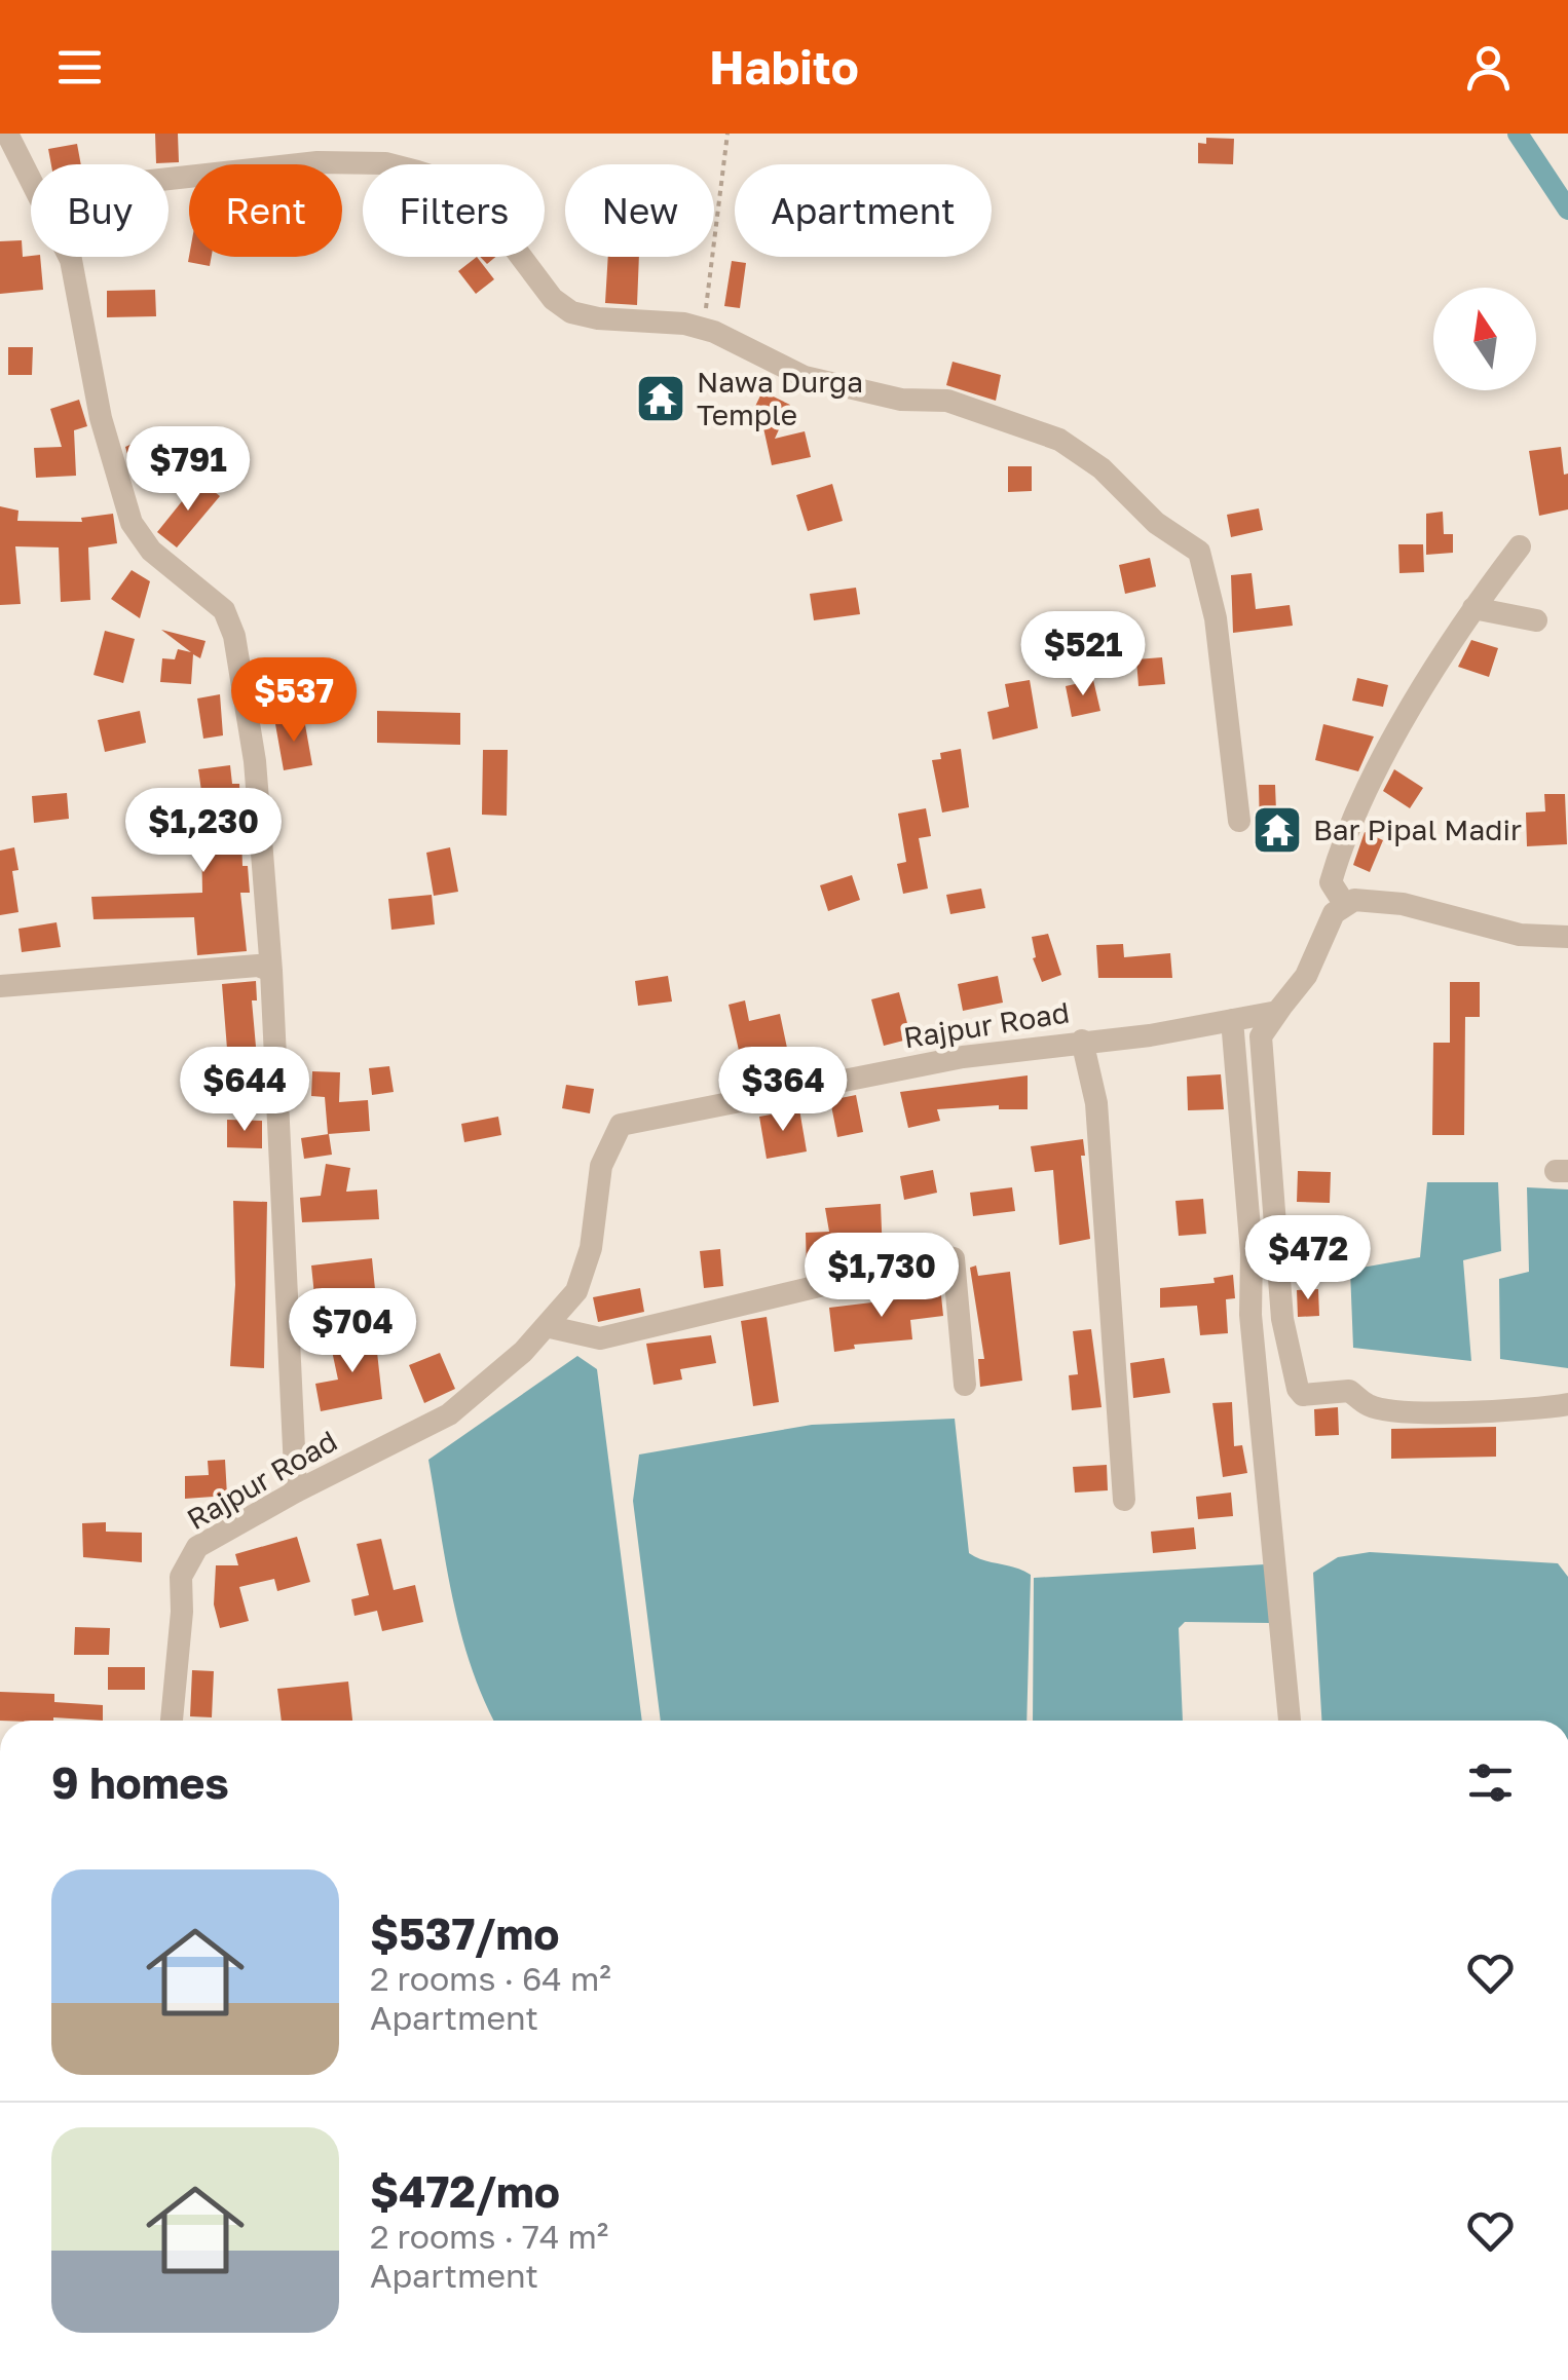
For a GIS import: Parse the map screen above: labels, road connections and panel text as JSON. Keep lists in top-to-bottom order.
{
  "streets": {
    "street": ["Rajpur Road"]
  },
  "places": {
    "temple": ["Nawa Durga Temple", "Bar Pipal Madir"]
  },
  "north": "top",
  "page": {
    "header": "Habito",
    "chip": [
      "Buy",
      "Rent",
      "Filters",
      "New",
      "Apartment"
    ],
    "price": [
      "$791",
      "$521",
      "$537",
      "$1,230",
      "$644",
      "$364",
      "$472",
      "$1,730",
      "$704"
    ],
    "heading": "9 homes",
    "list": [
      {
        "name": "$537/mo",
        "note": "2 rooms · 64 m² · Apartment"
      },
      {
        "name": "$472/mo",
        "note": "2 rooms · 74 m² · Apartment"
      }
    ]
  }
}
